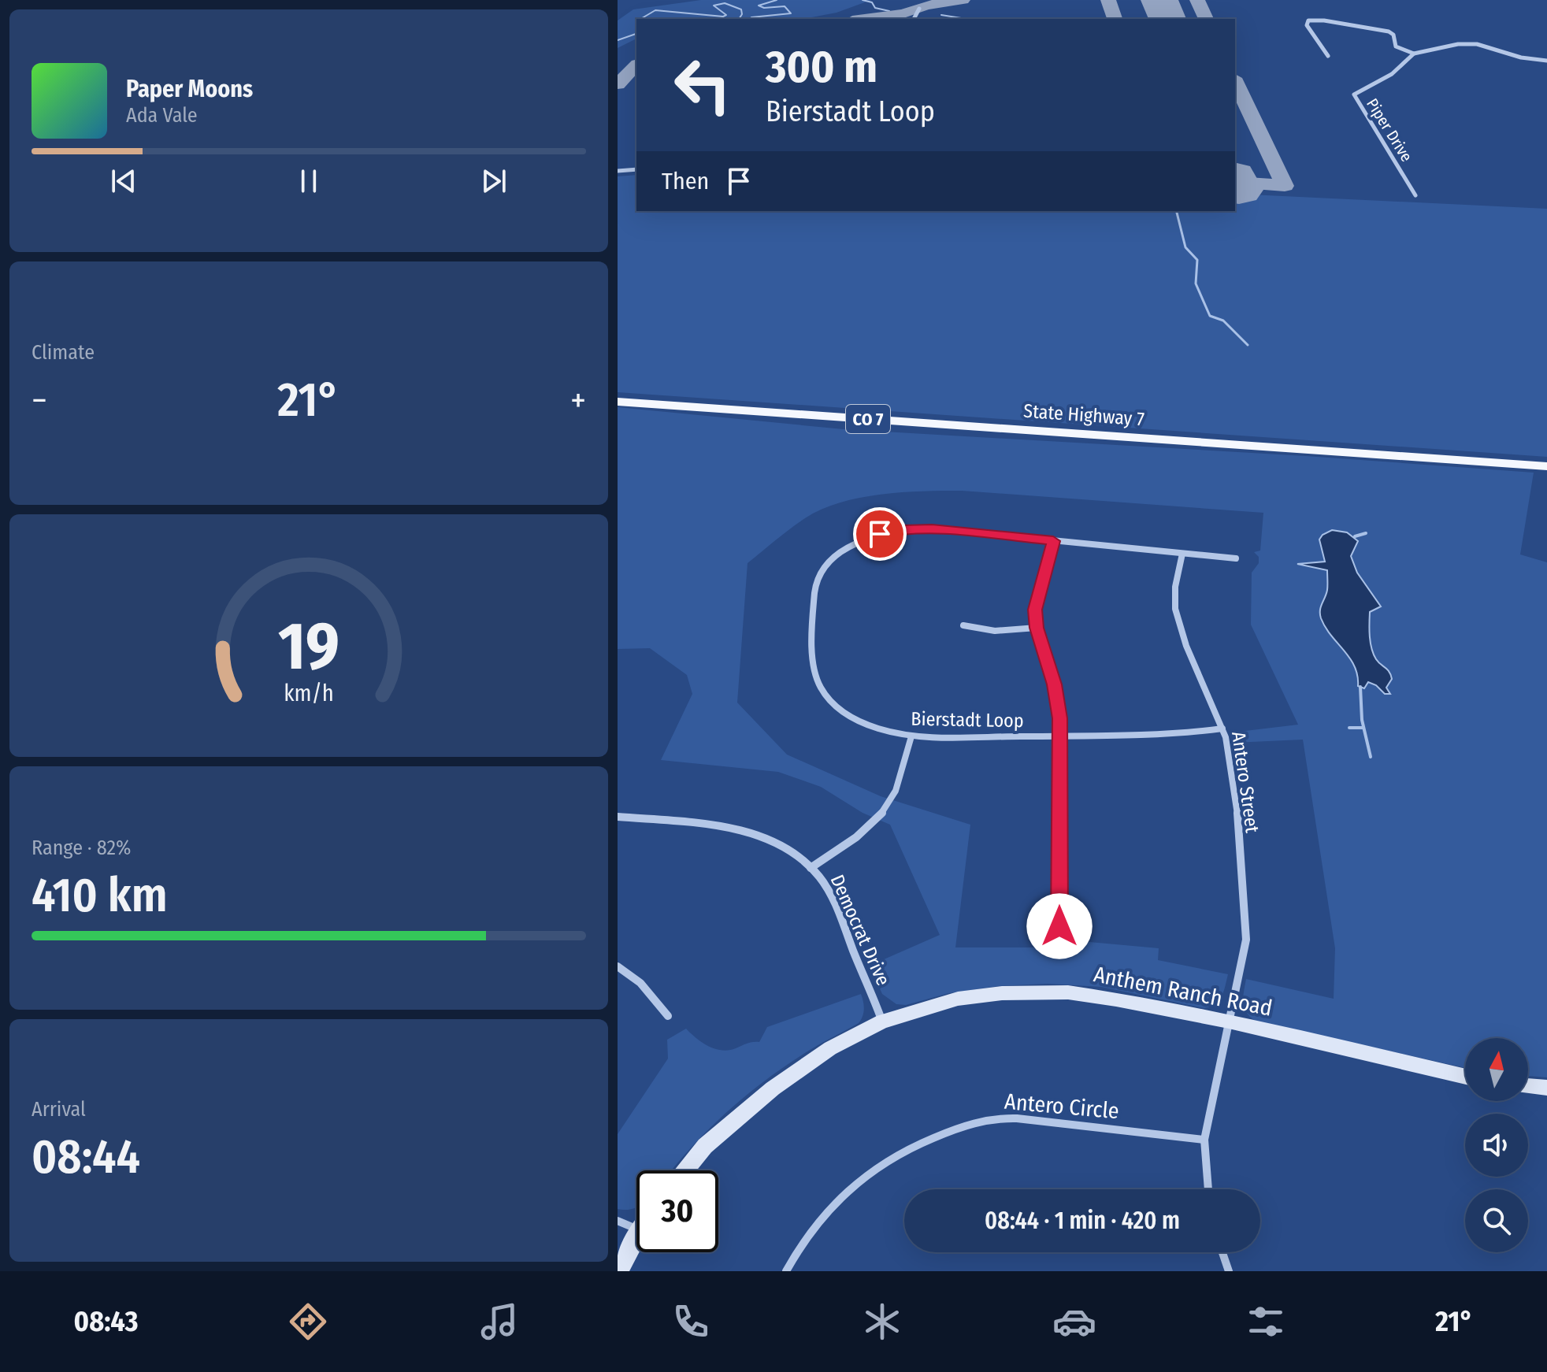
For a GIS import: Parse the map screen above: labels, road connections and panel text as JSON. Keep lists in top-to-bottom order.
{
  "streets": {
    "main road": ["State Highway 7", "CO 7"],
    "street": [
      "Piper Drive",
      "Bierstadt Loop",
      "Antero Street",
      "Democrat Drive",
      "Anthem Ranch Road",
      "Antero Circle"
    ]
  },
  "crossings": [
    ["Bierstadt Loop", "Antero Street"],
    ["Antero Street", "Anthem Ranch Road"],
    ["Democrat Drive", "Anthem Ranch Road"]
  ],
  "north": "top",
  "page": {
    "turn": ["300 m", "Bierstadt Loop"],
    "song": ["Paper Moons", "Ada Vale"],
    "then": "Then",
    "tile": [
      "Climate",
      ["Range · 82%", "410 km"],
      ["Arrival", "08:44"]
    ],
    "heat": ["−", "21°", "+"],
    "limit": "30",
    "trip": "08:44 · 1 min · 420 m",
    "tabs": ["08:43", "21°"],
    "gauge": ["19", "km/h"]
  }
}
